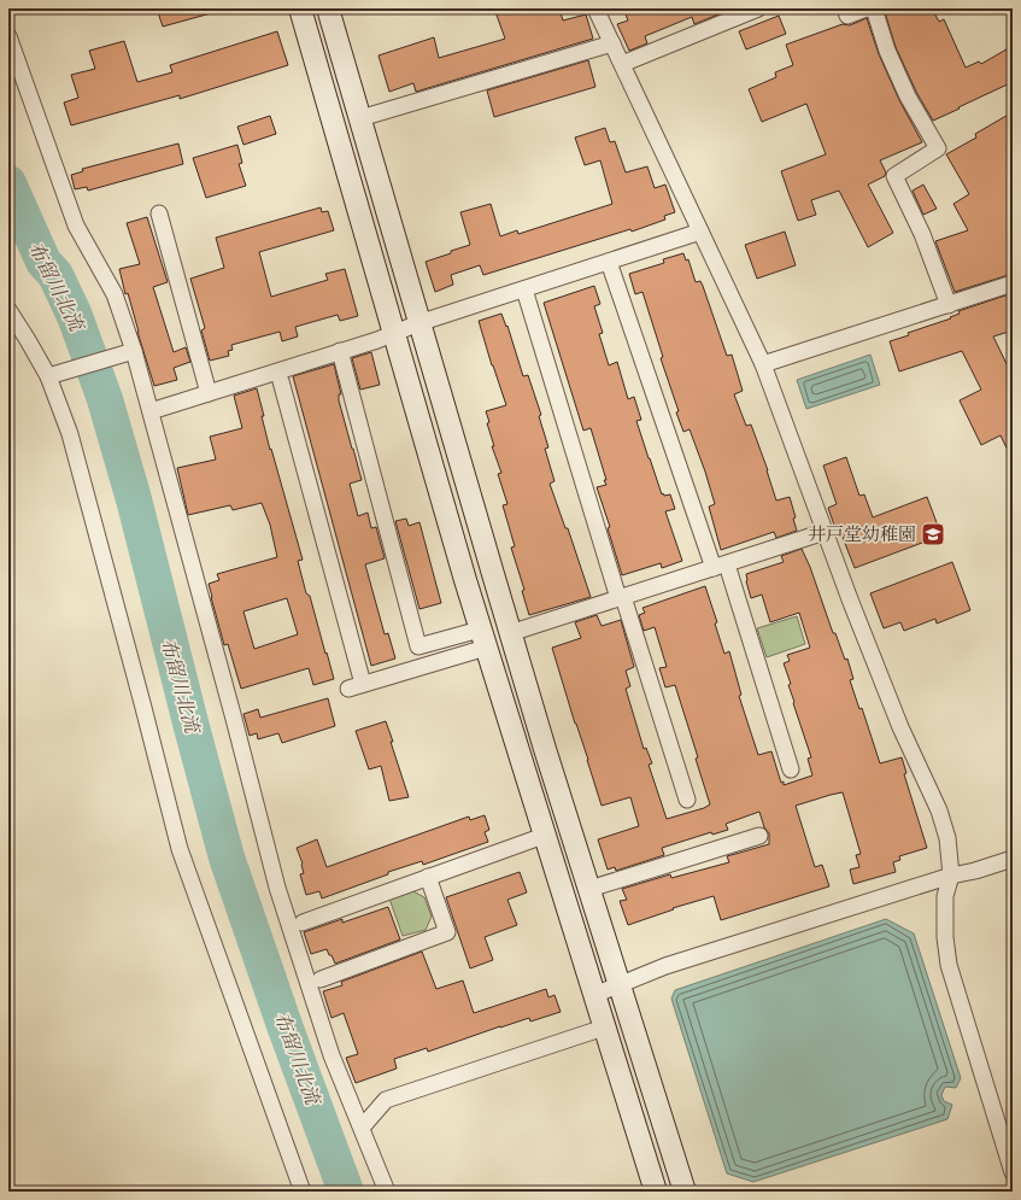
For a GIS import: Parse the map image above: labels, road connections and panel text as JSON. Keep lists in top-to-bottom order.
{
  "water": ["布留川北流"],
  "places": {
    "school or university": ["井戸堂幼稚園"]
  }
}
